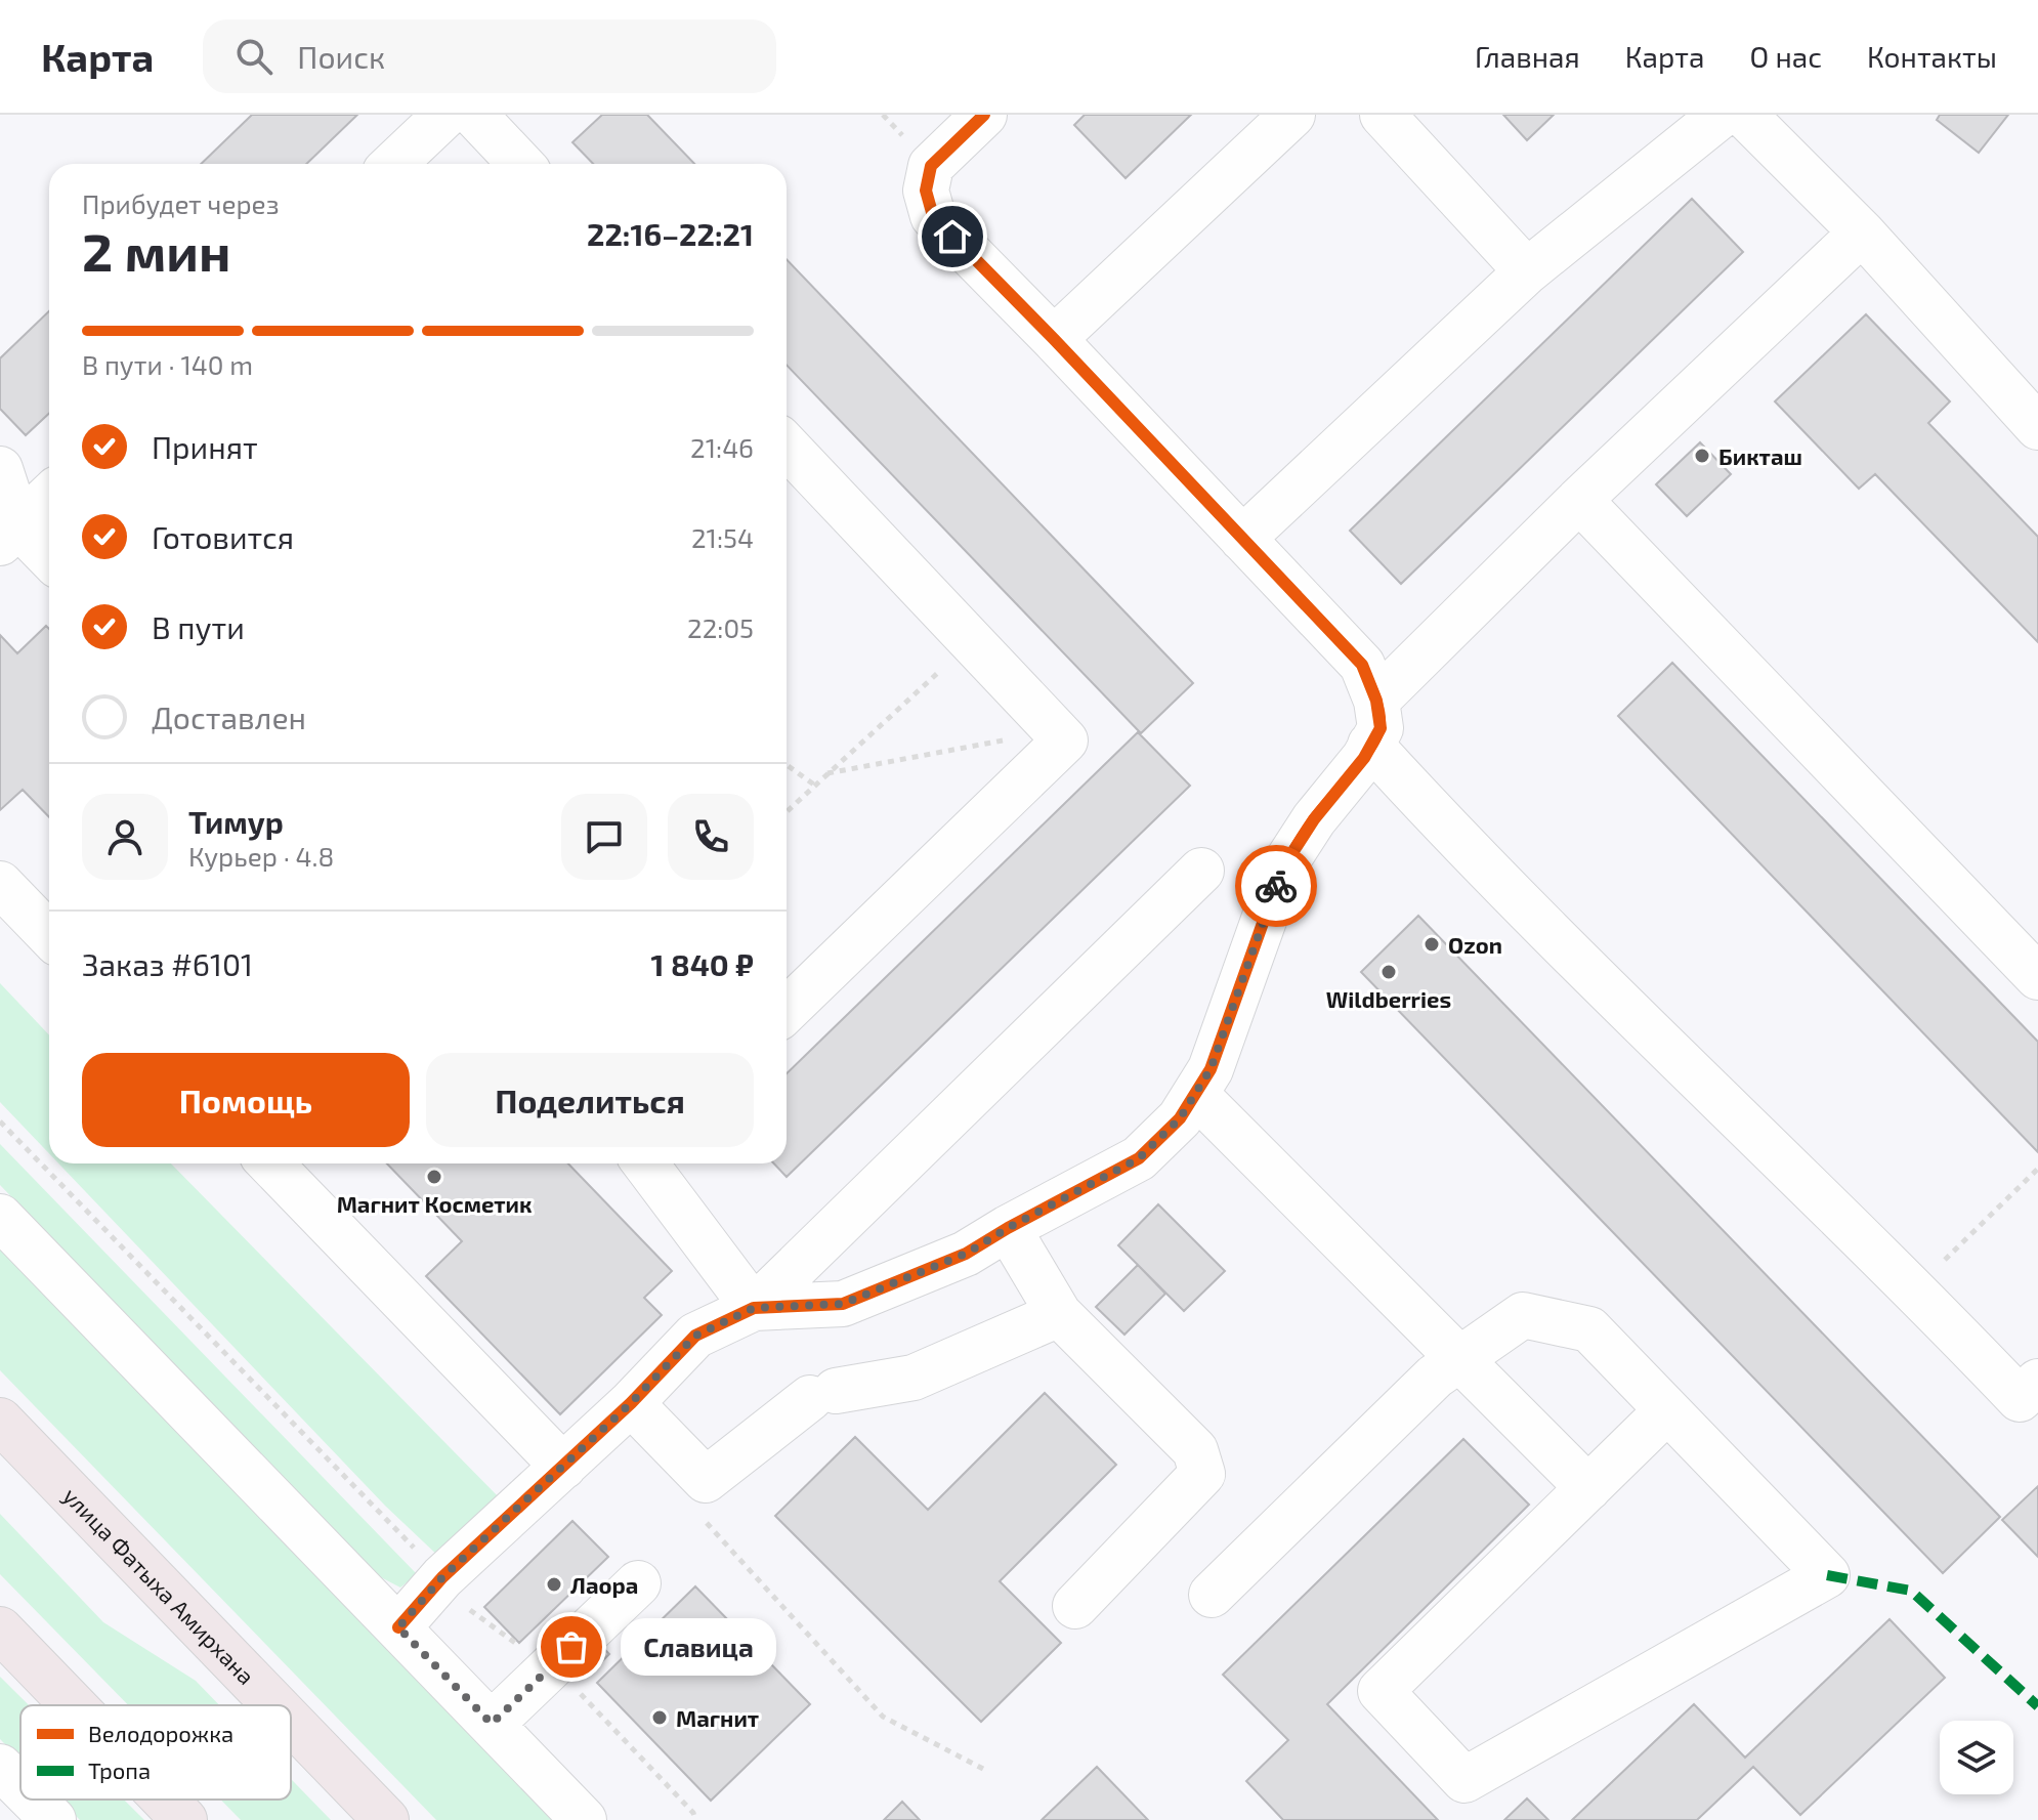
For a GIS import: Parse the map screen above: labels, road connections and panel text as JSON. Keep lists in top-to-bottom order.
{
  "streets": {
    "main road": ["улица Фатыха Амирхана"]
  },
  "places": [
    "Бикташ",
    "Ozon",
    "Wildberries",
    "Магнит Косметик",
    "Лаора",
    "Славица",
    "Магнит"
  ],
  "legend": ["Велодорожка", "Тропа"],
  "page": {
    "header": "Карта",
    "search": "Поиск",
    "nav": [
      "Главная",
      "Карта",
      "О нас",
      "Контакты"
    ],
    "heading": ["2 мин", "Прибудет через", "22:16–22:21"],
    "panel": [
      "Тимур",
      "Курьер · 4.8",
      "Заказ #6101",
      "1 840 ₽"
    ],
    "bar": "В пути · 140 m",
    "list": [
      ["Принят", "21:46"],
      ["Готовится", "21:54"],
      ["В пути", "22:05"],
      "Доставлен"
    ],
    "buttons": ["Помощь", "Поделиться"],
    "bubble": "Славица"
  }
}
